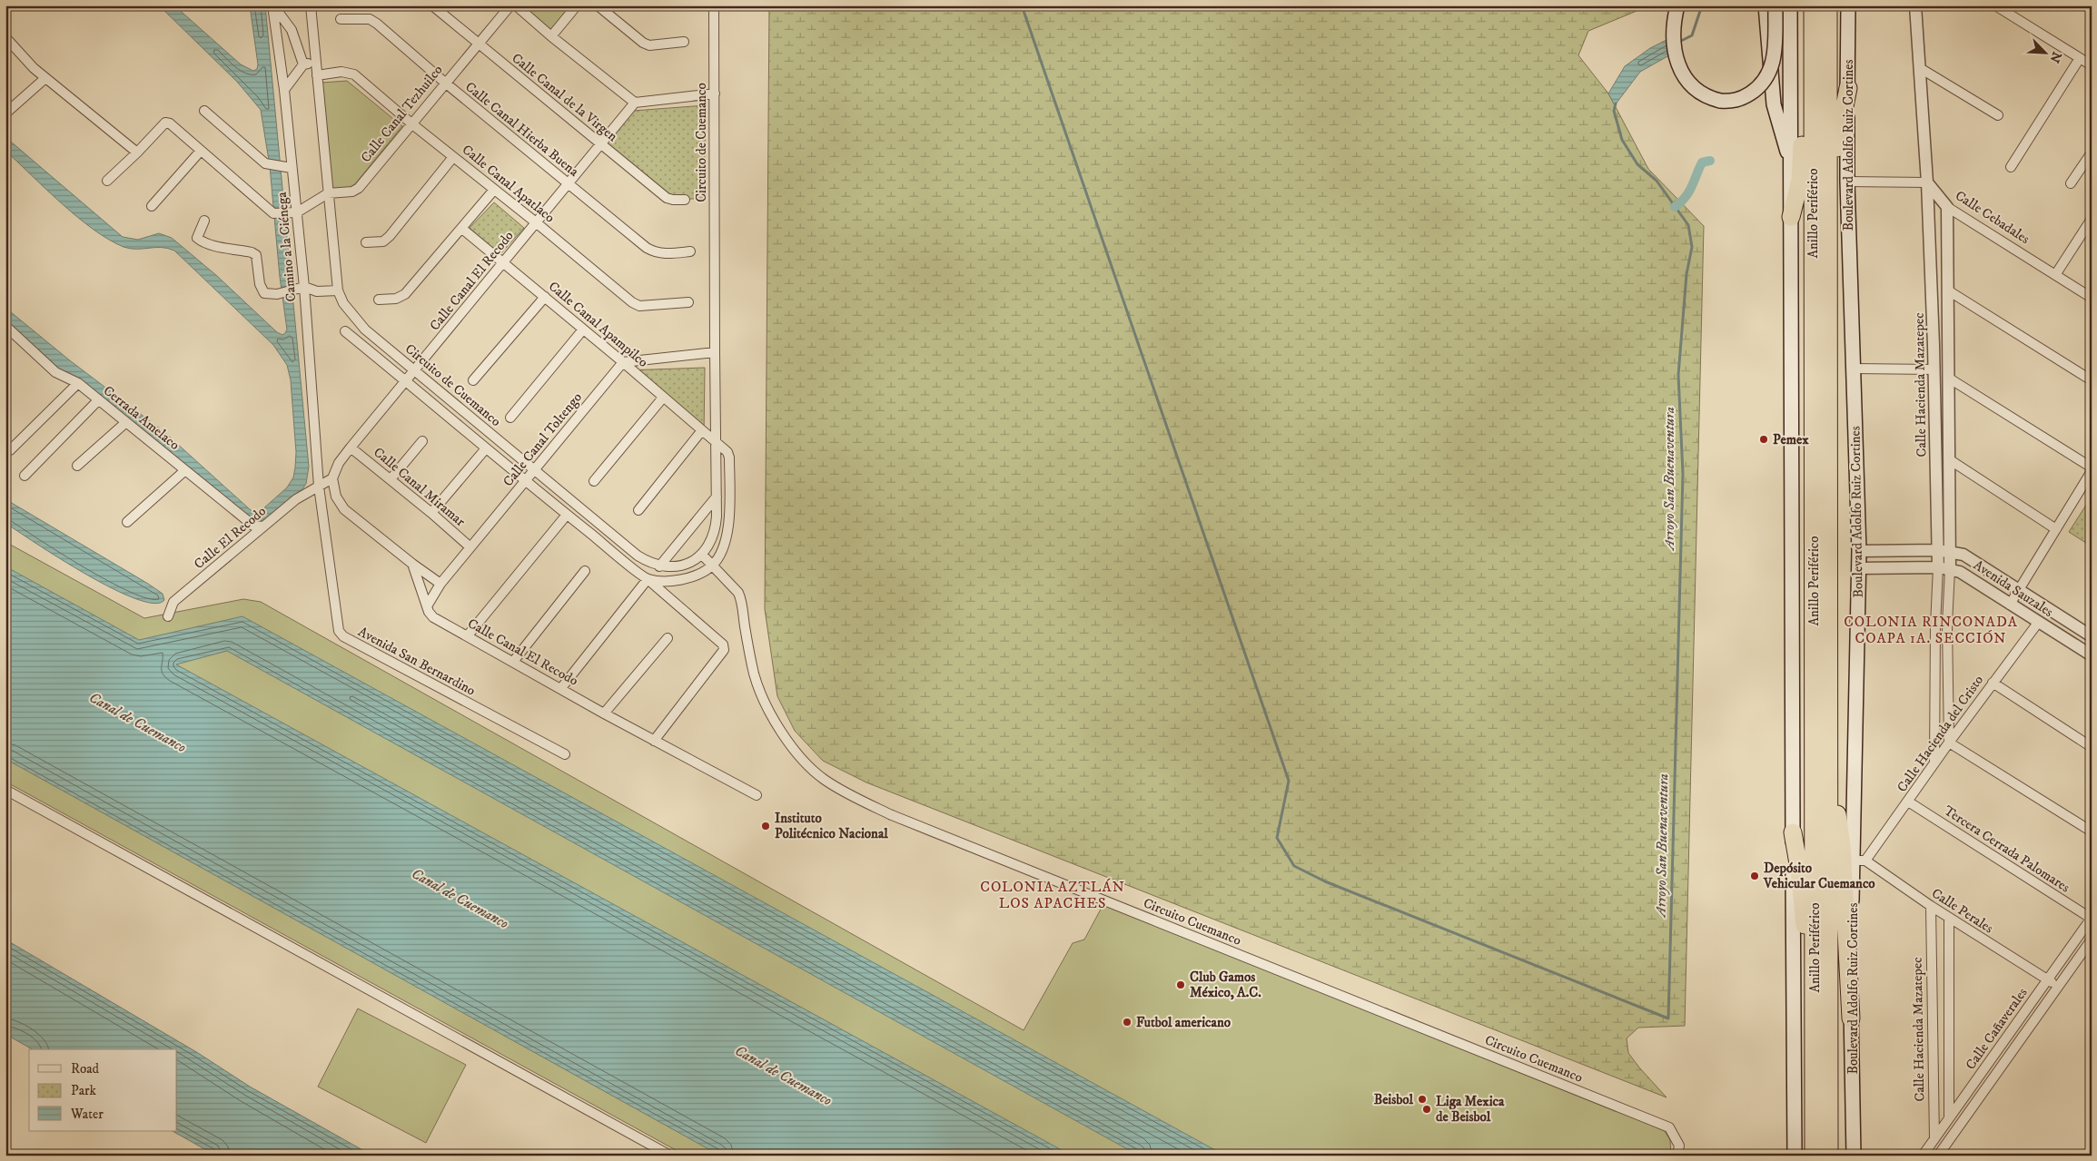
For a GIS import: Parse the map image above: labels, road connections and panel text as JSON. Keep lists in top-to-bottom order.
{
  "streets": {
    "highway": ["Anillo Periférico"],
    "main road": ["Boulevard Adolfo Ruiz Cortines"],
    "street": [
      "Calle Canal de la Virgen",
      "Calle Canal Tezhuilco",
      "Calle Canal Hierba Buena",
      "Circuito de Cuemanco",
      "Calle Canal Apatlaco",
      "Calle Cebadales",
      "Camino a la Ciénega",
      "Calle Canal El Recodo",
      "Calle Canal Apampilco",
      "Calle Hacienda Mazatepec",
      "Cerrada Amelaco",
      "Calle Canal Toltengo",
      "Calle Canal Miramar",
      "Calle El Recodo",
      "Avenida Sauzales",
      "Avenida San Bernardino",
      "Calle Hacienda del Cristo",
      "Tercera Cerrada Palomares",
      "Calle Perales",
      "Circuito Cuemanco",
      "Calle Cañaverales"
    ]
  },
  "crossings": [
    ["Calle Canal de la Virgen", "Calle Canal Tezhuilco"],
    ["Calle Canal de la Virgen", "Calle Canal El Recodo"],
    ["Calle Canal Tezhuilco", "Calle Canal Hierba Buena"],
    ["Calle Canal Tezhuilco", "Circuito de Cuemanco"],
    ["Calle Canal Tezhuilco", "Calle Canal Apatlaco"],
    ["Calle Canal Tezhuilco", "Camino a la Ciénega"],
    ["Calle Canal Hierba Buena", "Calle Canal El Recodo"],
    ["Circuito de Cuemanco", "Calle Canal Apatlaco"],
    ["Circuito de Cuemanco", "Calle Canal El Recodo"],
    ["Circuito de Cuemanco", "Calle Canal Apampilco"],
    ["Circuito de Cuemanco", "Calle Canal Toltengo"],
    ["Circuito de Cuemanco", "Circuito Cuemanco"],
    ["Boulevard Adolfo Ruiz Cortines", "Avenida Sauzales"],
    ["Boulevard Adolfo Ruiz Cortines", "Calle Hacienda del Cristo"],
    ["Boulevard Adolfo Ruiz Cortines", "Calle Perales"],
    ["Calle Canal Apatlaco", "Calle Canal El Recodo"],
    ["Calle Cebadales", "Calle Hacienda Mazatepec"],
    ["Camino a la Ciénega", "Calle El Recodo"],
    ["Camino a la Ciénega", "Avenida San Bernardino"],
    ["Calle Canal El Recodo", "Calle Canal Apampilco"],
    ["Calle Canal El Recodo", "Calle Canal Toltengo"],
    ["Calle Canal El Recodo", "Calle Canal Miramar"],
    ["Calle Canal Apampilco", "Calle Canal Toltengo"],
    ["Calle Hacienda Mazatepec", "Avenida Sauzales"],
    ["Calle Hacienda Mazatepec", "Calle Hacienda del Cristo"],
    ["Calle Hacienda Mazatepec", "Calle Perales"],
    ["Calle Hacienda Mazatepec", "Calle Cañaverales"],
    ["Cerrada Amelaco", "Calle El Recodo"],
    ["Calle Canal Toltengo", "Calle Canal Miramar"],
    ["Calle El Recodo", "Avenida San Bernardino"],
    ["Avenida Sauzales", "Calle Hacienda del Cristo"],
    ["Calle Hacienda del Cristo", "Tercera Cerrada Palomares"],
    ["Calle Hacienda del Cristo", "Calle Perales"],
    ["Tercera Cerrada Palomares", "Calle Cañaverales"],
    ["Calle Perales", "Calle Cañaverales"]
  ],
  "districts": ["COLONIA RINCONADA COAPA 1A. SECCIÓN", "COLONIA AZTLÁN LOS APACHES"],
  "water": ["Arroyo San Buenaventura", "Canal de Cuemanco"],
  "places": [
    "Pemex",
    "Instituto Politécnico Nacional",
    "Depósito Vehicular Cuemanco",
    "Club Gamos México, A.C.",
    "Futbol americano",
    "Beisbol",
    "Liga Mexica de Beisbol"
  ],
  "legend": ["Road", "Park", "Water"],
  "north": "bottom right"
}
